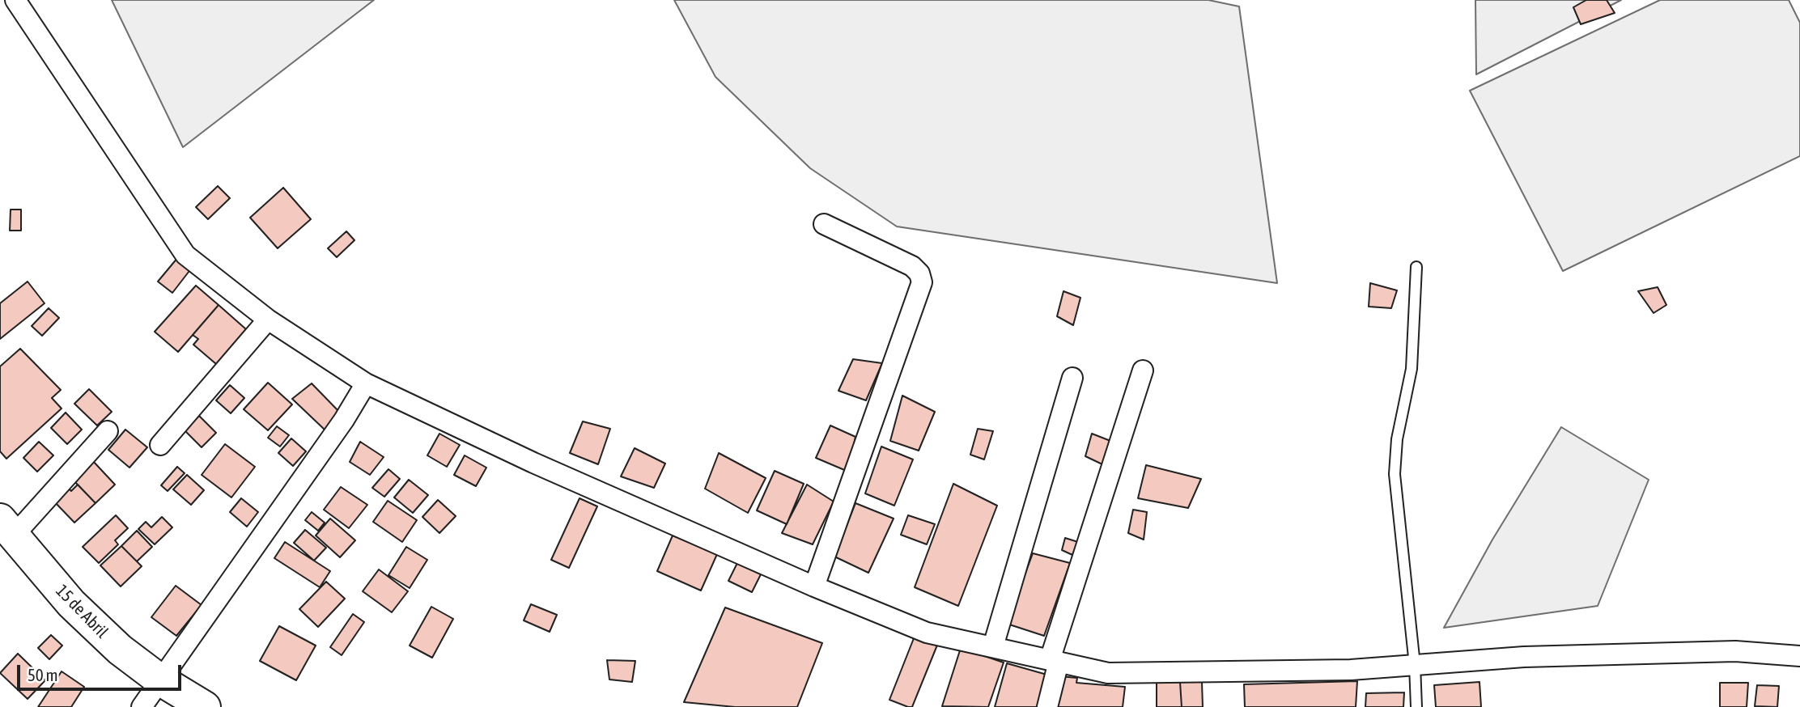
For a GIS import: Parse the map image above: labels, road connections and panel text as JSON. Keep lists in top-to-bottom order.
{
  "streets": {
    "main road": ["15 de Abril"]
  },
  "scale_bar": "50 m"
}
